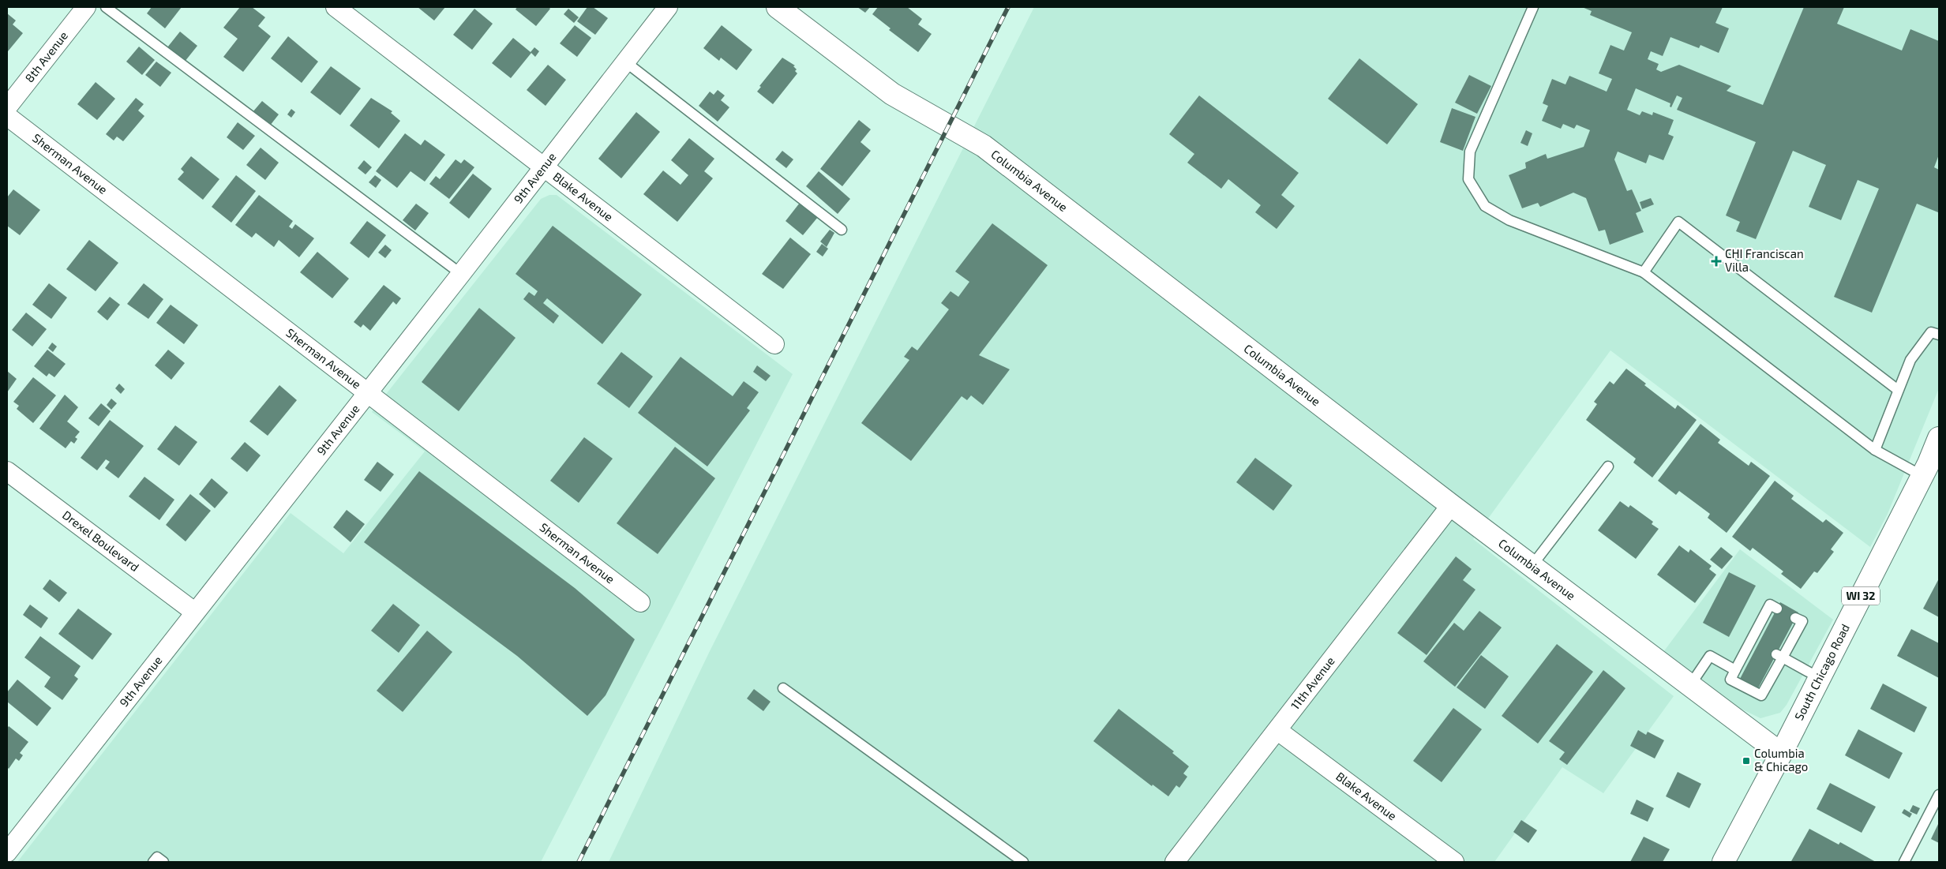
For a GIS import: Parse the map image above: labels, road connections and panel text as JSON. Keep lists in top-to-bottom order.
{
  "streets": {
    "street": [
      "8th Avenue",
      "Sherman Avenue",
      "9th Avenue",
      "Columbia Avenue",
      "Blake Avenue",
      "Drexel Boulevard",
      "WI 32",
      "South Chicago Road",
      "11th Avenue"
    ]
  },
  "crossings": [
    ["Sherman Avenue", "9th Avenue"],
    ["9th Avenue", "Blake Avenue"],
    ["9th Avenue", "Drexel Boulevard"],
    ["Columbia Avenue", "South Chicago Road"],
    ["Columbia Avenue", "11th Avenue"],
    ["Blake Avenue", "11th Avenue"]
  ],
  "places": {
    "health": ["CHI Franciscan Villa"],
    "transit": ["Columbia & Chicago"]
  }
}
